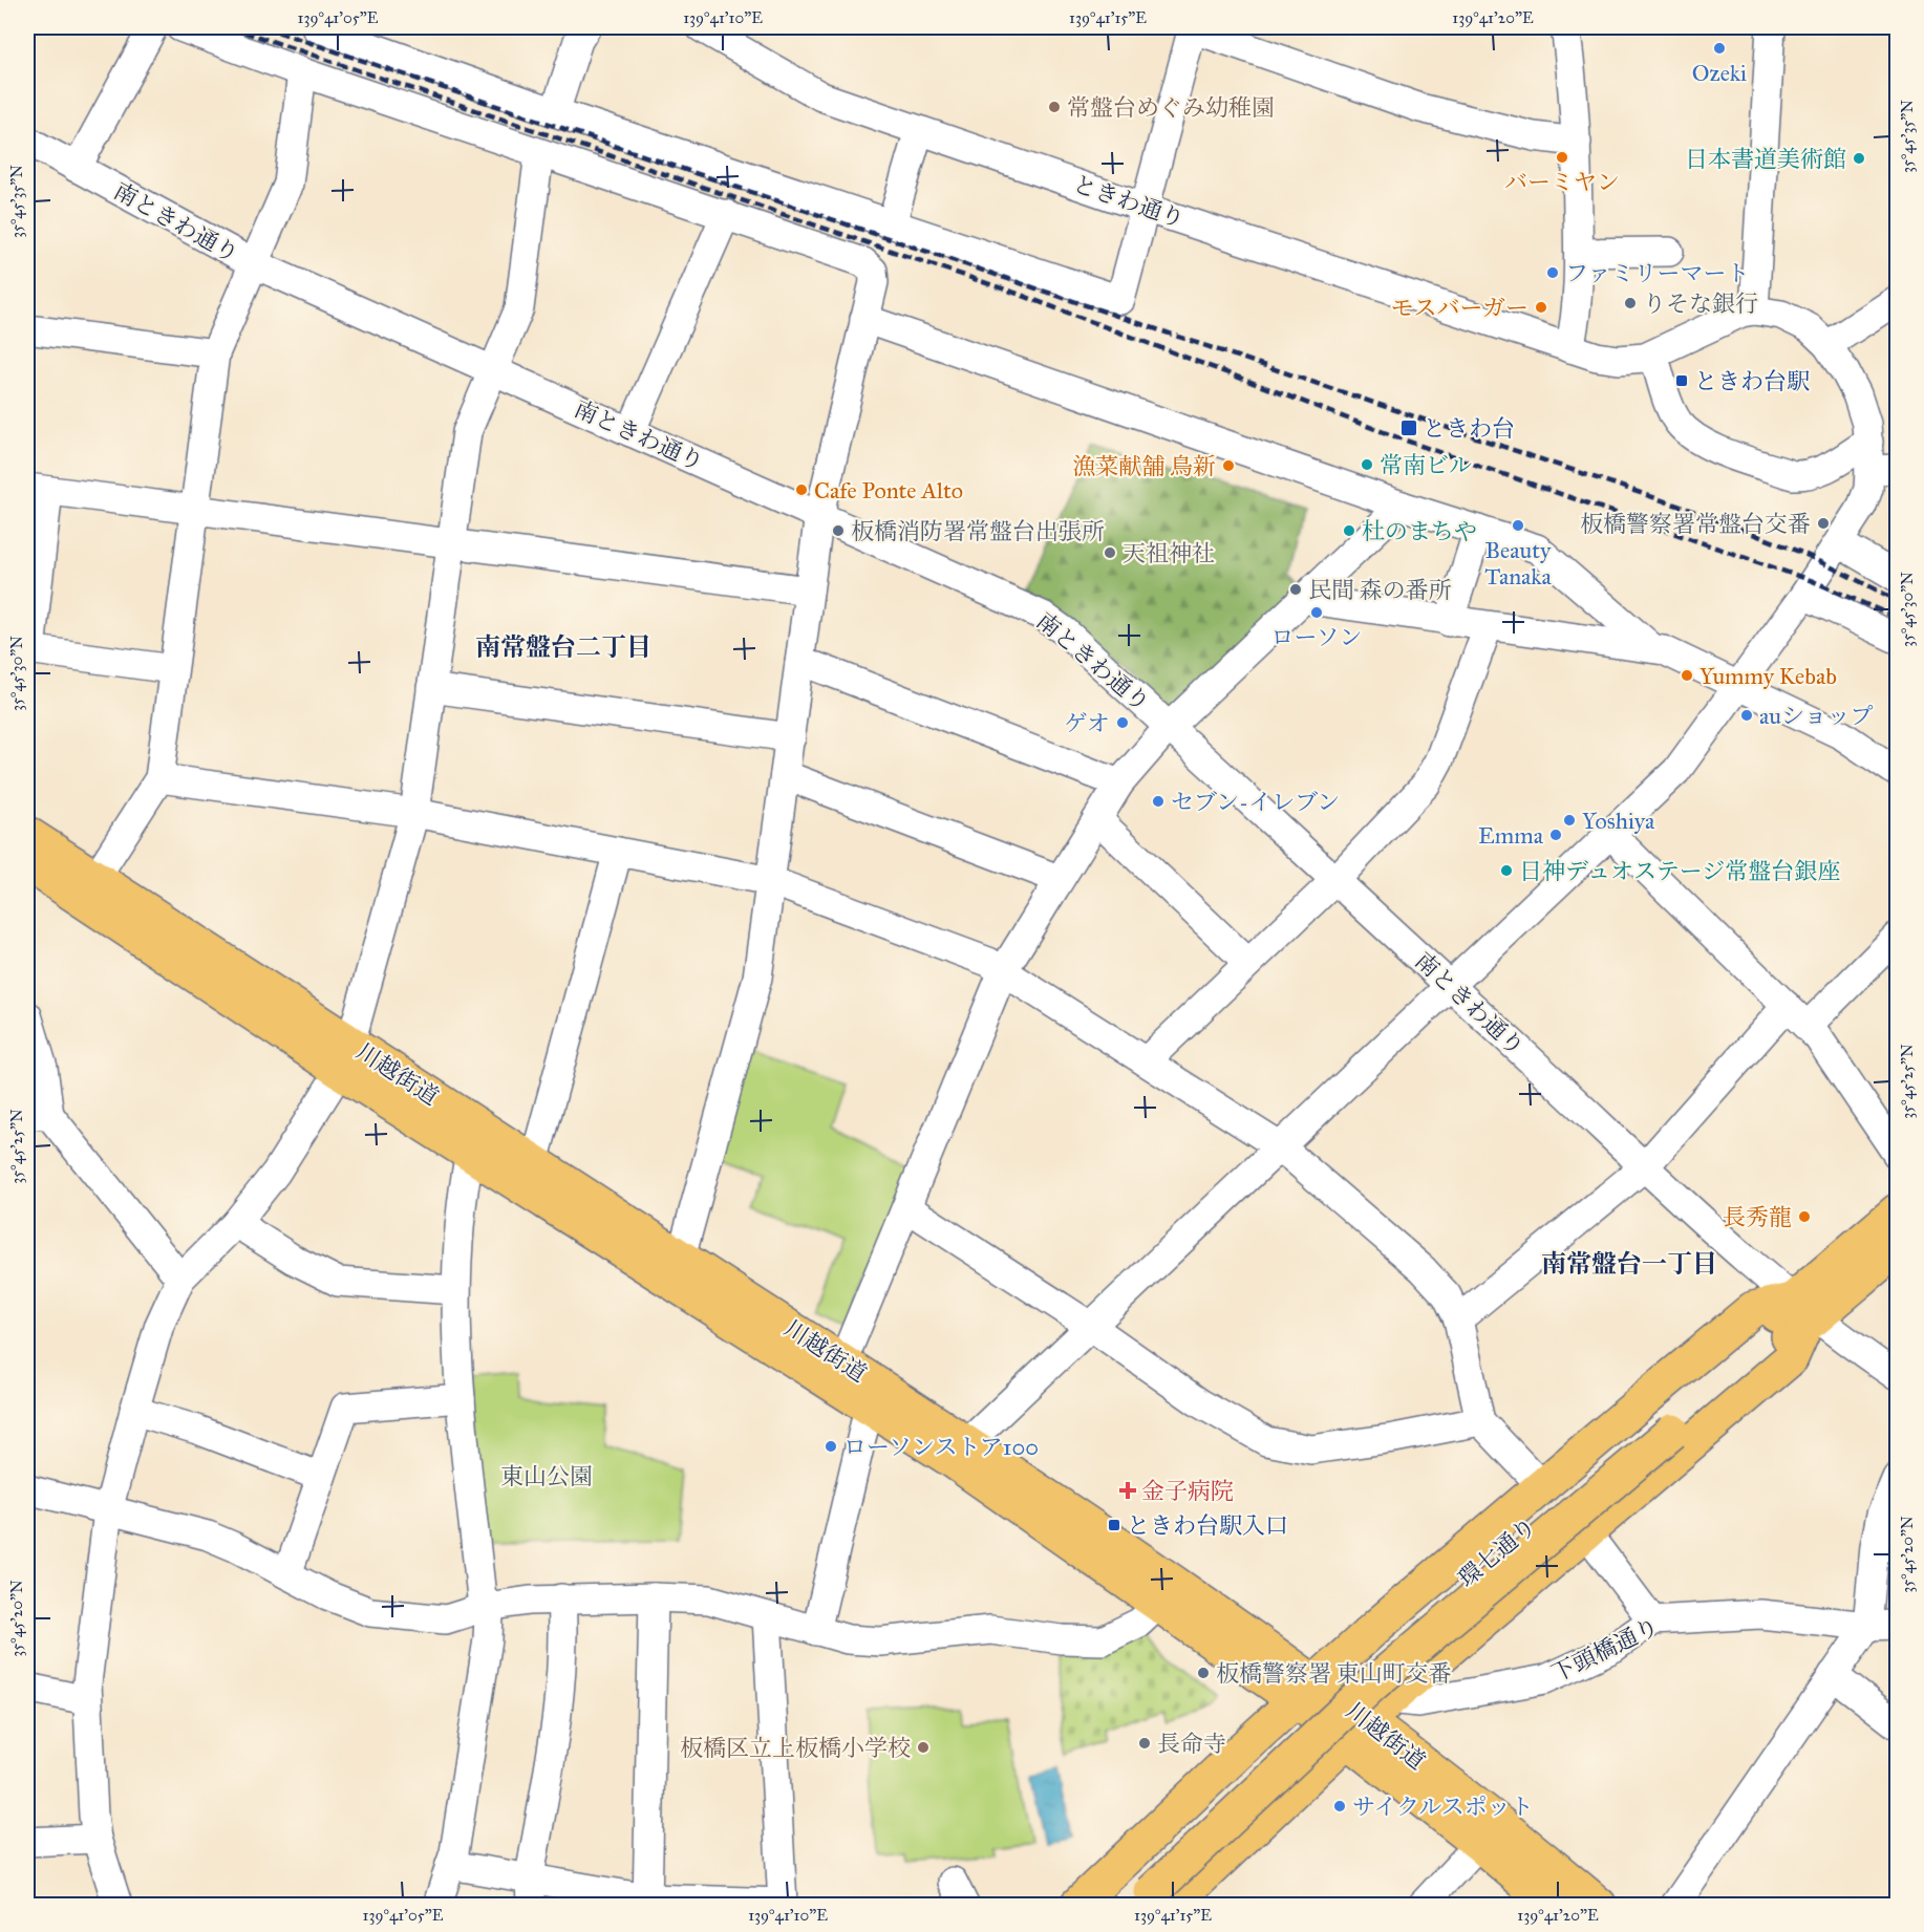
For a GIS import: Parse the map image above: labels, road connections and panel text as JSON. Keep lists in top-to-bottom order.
{
  "streets": {
    "main road": ["川越街道", "環七通り"],
    "street": ["ときわ通り", "南ときわ通り", "下頭橋通り"]
  },
  "crossings": [
    ["南ときわ通り", "環七通り"],
    ["川越街道", "下頭橋通り"]
  ],
  "districts": ["南常盤台二丁目", "南常盤台一丁目"],
  "parks": ["東山公園"],
  "places": {
    "other": [
      "Ozeki",
      "常盤台めぐみ幼稚園",
      "バーミヤン",
      "日本書道美術館",
      "ファミリーマート",
      "りそな銀行",
      "モスバーガー",
      "常南ビル",
      "漁菜献舗 鳥新",
      "Cafe Ponte Alto",
      "板橋警察署常盤台交番",
      "Beauty Tanaka",
      "板橋消防署常盤台出張所",
      "杜のまちや",
      "天祖神社",
      "民間 森の番所",
      "ローソン",
      "Yummy Kebab",
      "auショップ",
      "ゲオ",
      "セブン-イレブン",
      "Yoshiya",
      "Emma",
      "日神デュオステージ常盤台銀座",
      "長秀龍",
      "ローソンストア100",
      "板橋警察署 東山町交番",
      "長命寺",
      "板橋区立上板橋小学校",
      "サイクルスポット"
    ],
    "transit": ["ときわ台駅", "ときわ台", "ときわ台駅入口"],
    "health": ["金子病院"]
  },
  "coordinates": [
    "139°41'05\"E",
    "139°41'10\"E",
    "139°41'15\"E",
    "139°41'20\"E",
    "35°45'35\"N",
    "35°45'30\"N",
    "35°45'25\"N",
    "35°45'20\"N"
  ]
}
